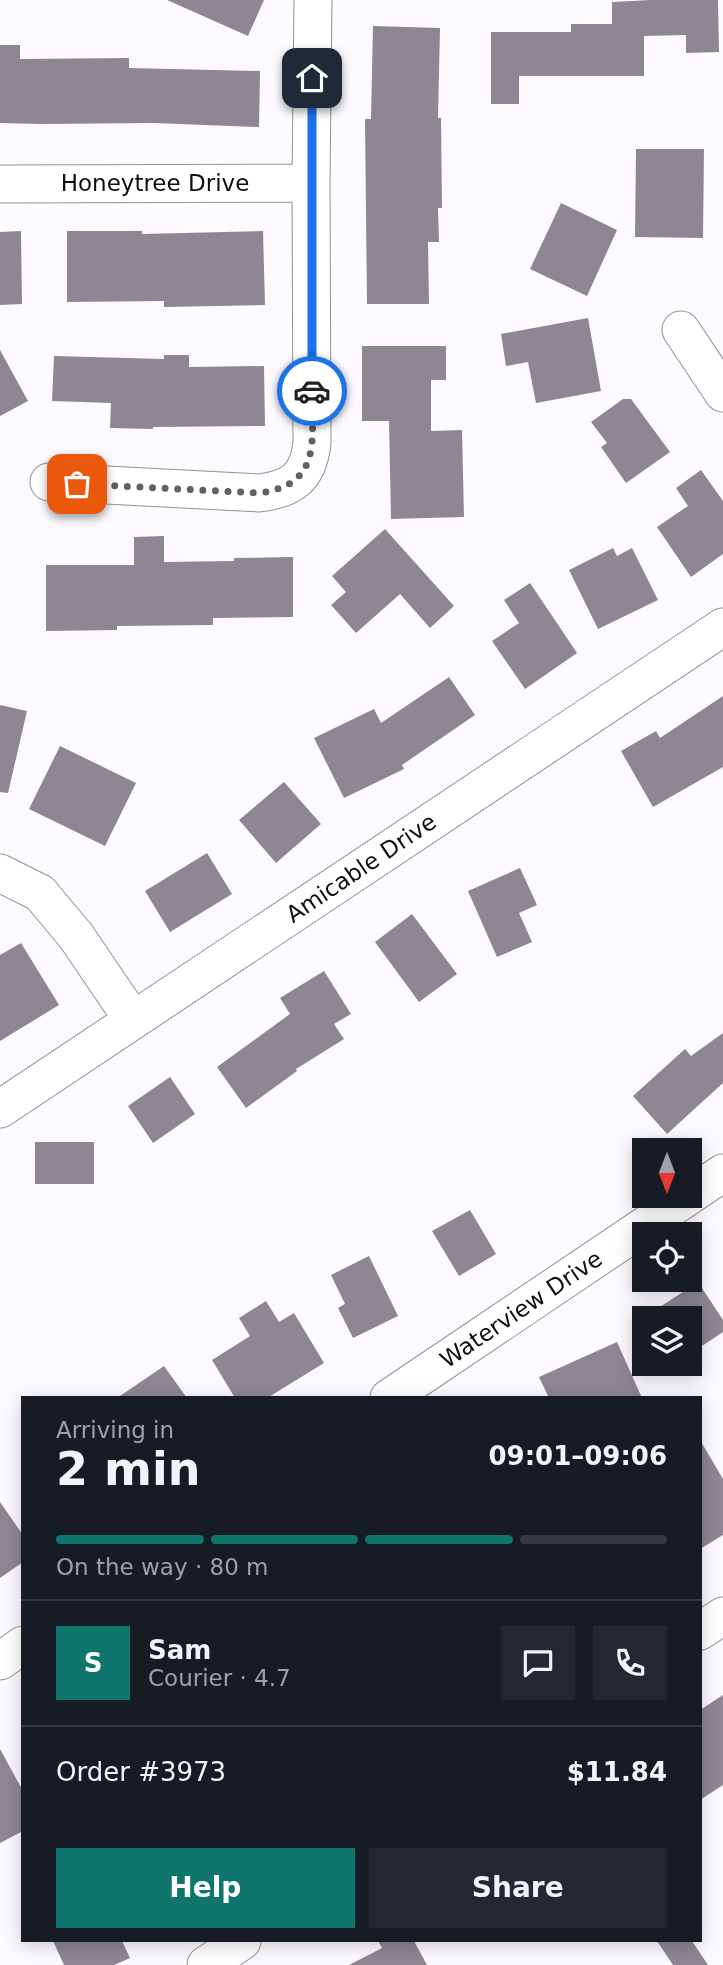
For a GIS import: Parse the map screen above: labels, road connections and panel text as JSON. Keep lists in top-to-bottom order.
{
  "streets": {
    "street": ["Honeytree Drive", "Amicable Drive", "Waterview Drive"]
  },
  "north": "bottom",
  "page": {
    "heading": ["2 min", "Arriving in", "09:01–09:06"],
    "panel": [
      "Sam",
      "Courier · 4.7",
      "Order #3973",
      "$11.84"
    ],
    "bar": "On the way · 80 m",
    "round": "S",
    "buttons": ["Help", "Share"]
  }
}
